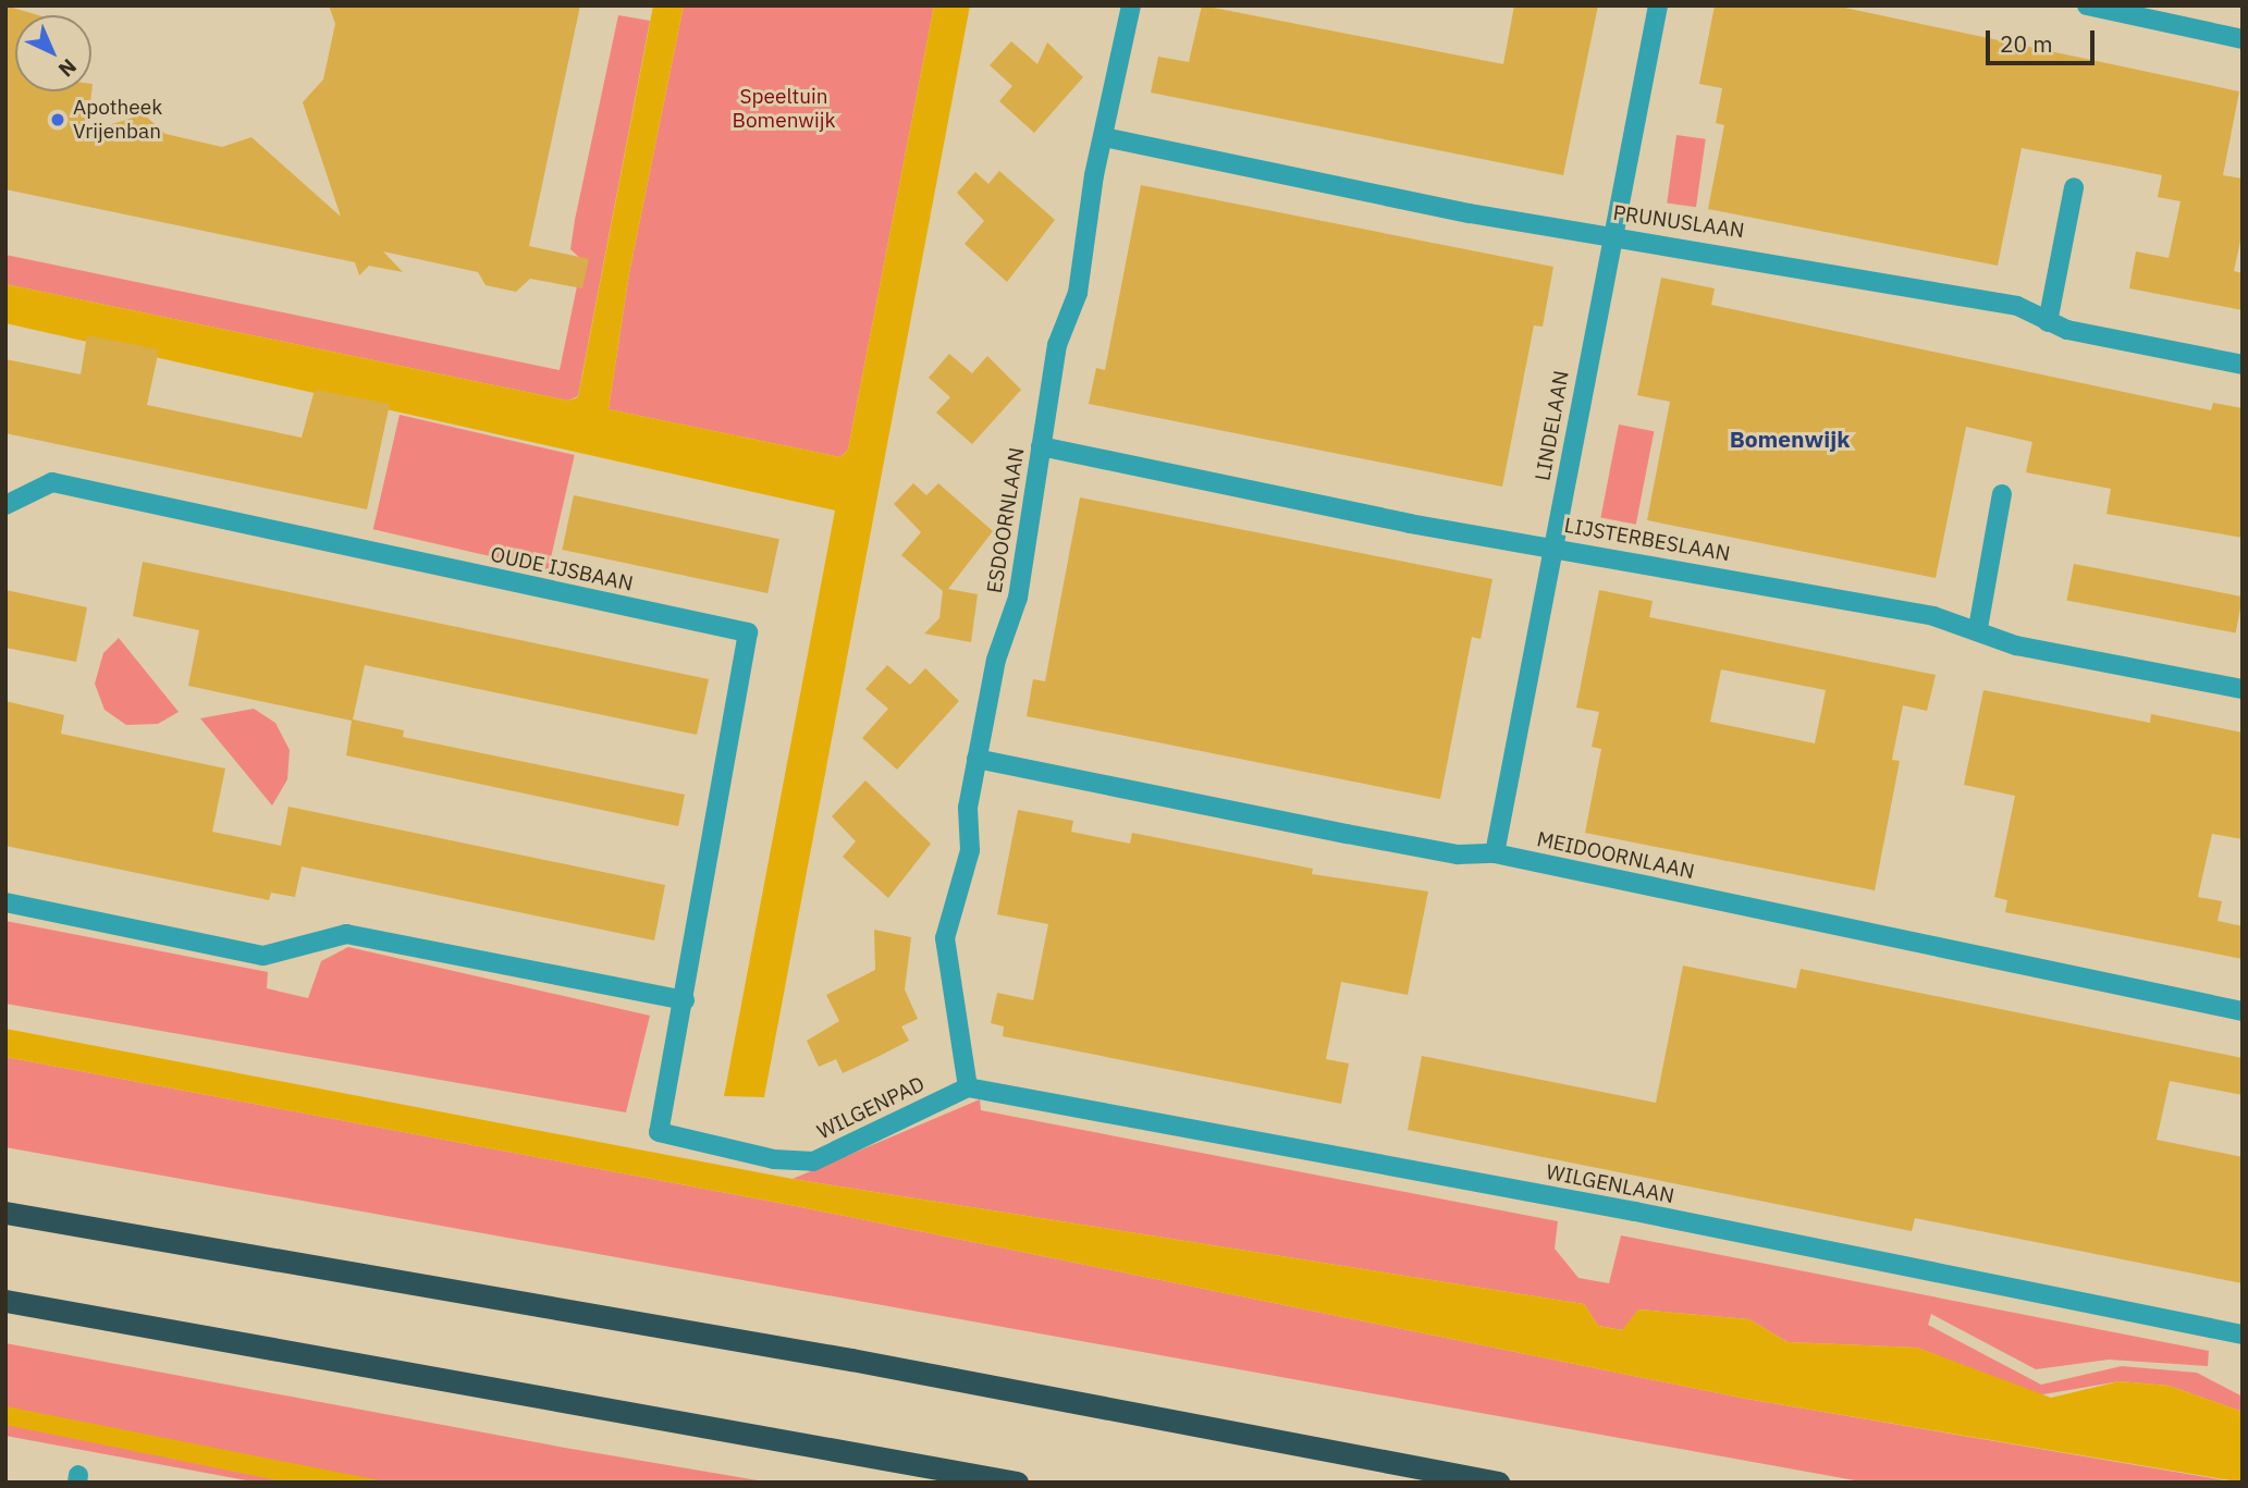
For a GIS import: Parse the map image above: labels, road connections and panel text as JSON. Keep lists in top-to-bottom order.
{
  "streets": {
    "street": [
      "PRUNUSLAAN",
      "LINDELAAN",
      "ESDOORNLAAN",
      "LIJSTERBESLAAN",
      "OUDE IJSBAAN",
      "MEIDOORNLAAN",
      "WILGENPAD",
      "WILGENLAAN"
    ]
  },
  "crossings": [
    ["PRUNUSLAAN", "LINDELAAN"],
    ["PRUNUSLAAN", "ESDOORNLAAN"],
    ["LINDELAAN", "LIJSTERBESLAAN"],
    ["LINDELAAN", "MEIDOORNLAAN"],
    ["ESDOORNLAAN", "LIJSTERBESLAAN"],
    ["ESDOORNLAAN", "MEIDOORNLAAN"],
    ["ESDOORNLAAN", "WILGENPAD"],
    ["ESDOORNLAAN", "WILGENLAAN"],
    ["OUDE IJSBAAN", "WILGENPAD"],
    ["WILGENPAD", "WILGENLAAN"]
  ],
  "districts": ["Bomenwijk"],
  "parks": ["Speeltuin Bomenwijk"],
  "places": ["Apotheek Vrijenban"],
  "scale_bar": "20 m",
  "north": "bottom right"
}
